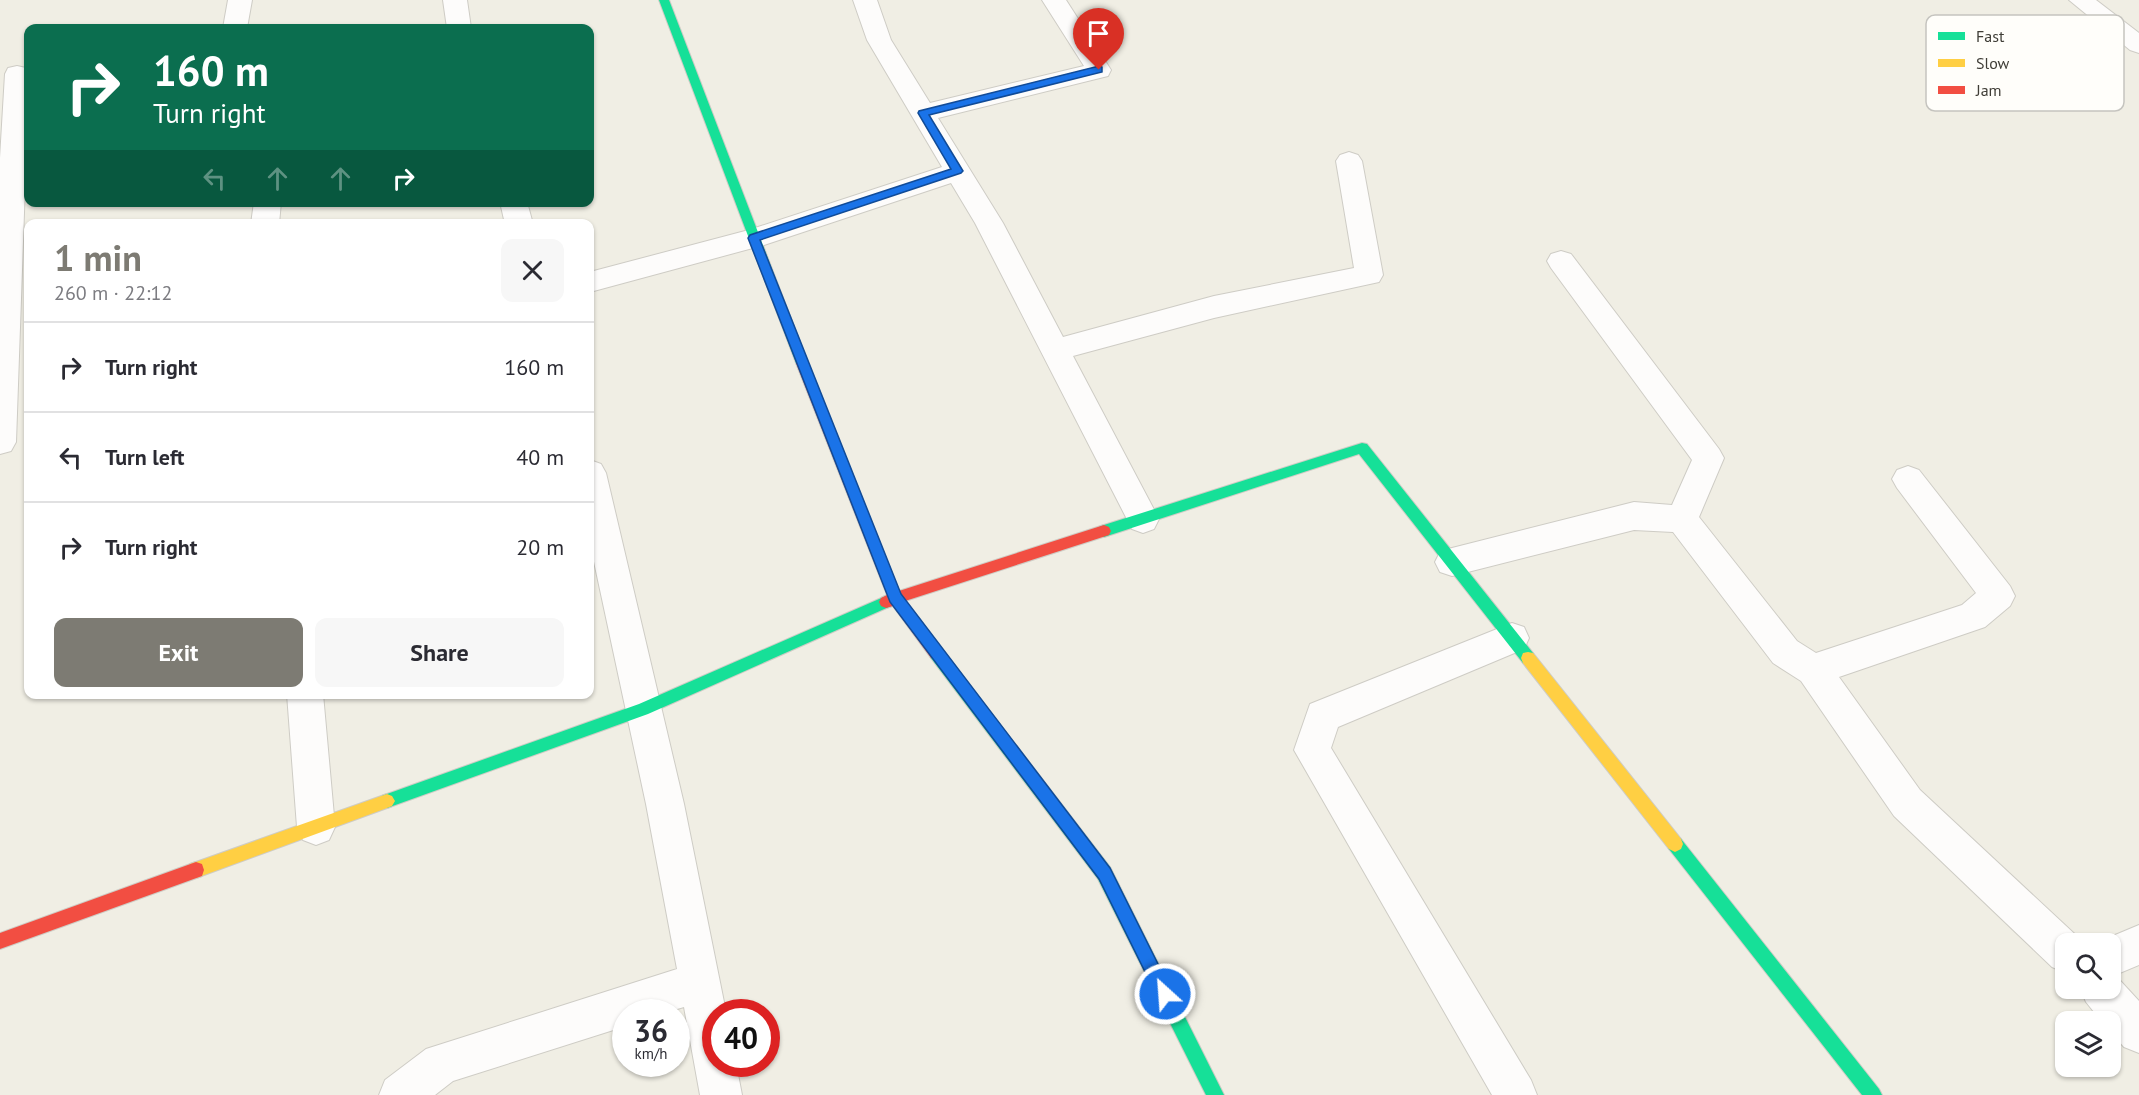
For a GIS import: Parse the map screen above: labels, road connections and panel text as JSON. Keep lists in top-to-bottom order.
{
  "legend": ["Fast", "Slow", "Jam"],
  "page": {
    "turn": ["160 m", "Turn right"],
    "heading": ["1 min", "260 m · 22:12"],
    "list": [
      {
        "name": "Turn right",
        "value": "160 m"
      },
      {
        "name": "Turn left",
        "value": "40 m"
      },
      {
        "name": "Turn right",
        "value": "20 m"
      }
    ],
    "buttons": ["Exit", "Share"],
    "speed": "36 km/h",
    "limit": "40"
  }
}
